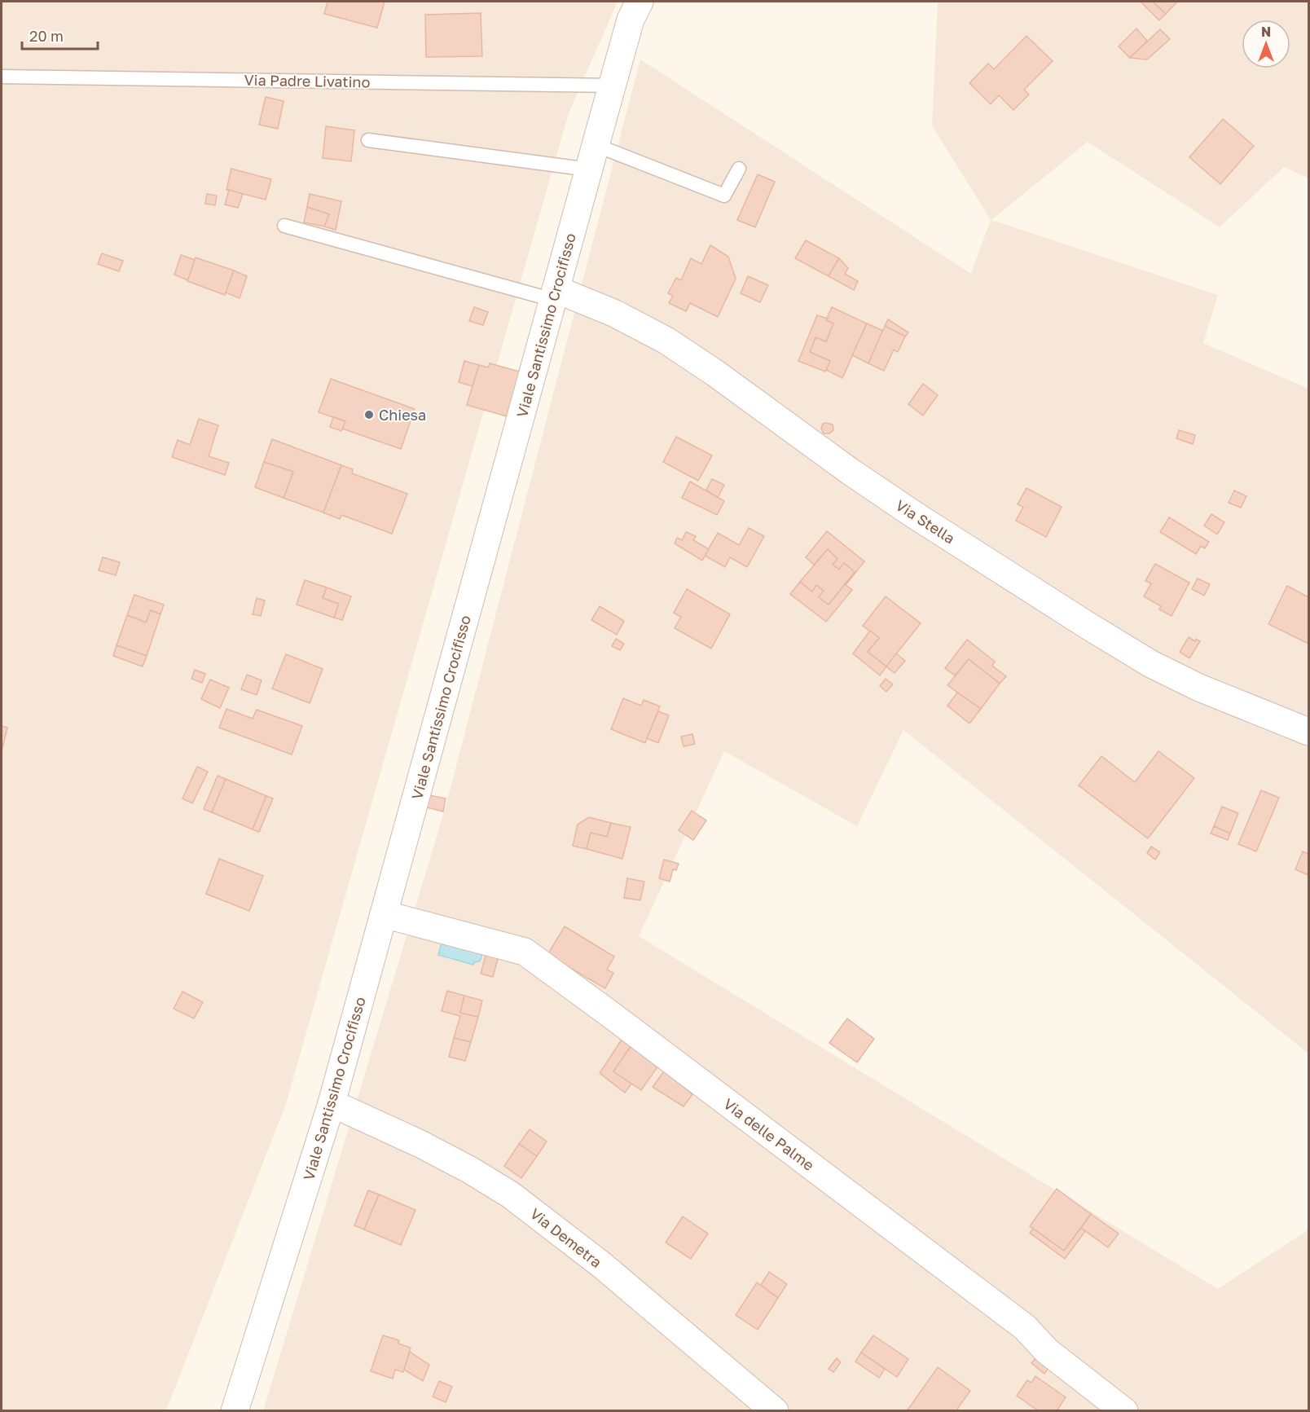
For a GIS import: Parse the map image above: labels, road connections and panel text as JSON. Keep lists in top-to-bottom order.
{
  "streets": {
    "street": [
      "Viale Santissimo Crocifisso",
      "Via Stella",
      "Via delle Palme",
      "Via Demetra"
    ],
    "lane": ["Via Padre Livatino"]
  },
  "crossings": [
    ["Via Padre Livatino", "Viale Santissimo Crocifisso"],
    ["Viale Santissimo Crocifisso", "Via Stella"],
    ["Viale Santissimo Crocifisso", "Via delle Palme"],
    ["Viale Santissimo Crocifisso", "Via Demetra"]
  ],
  "places": ["Chiesa"],
  "scale_bar": "20 m",
  "north": "top"
}
